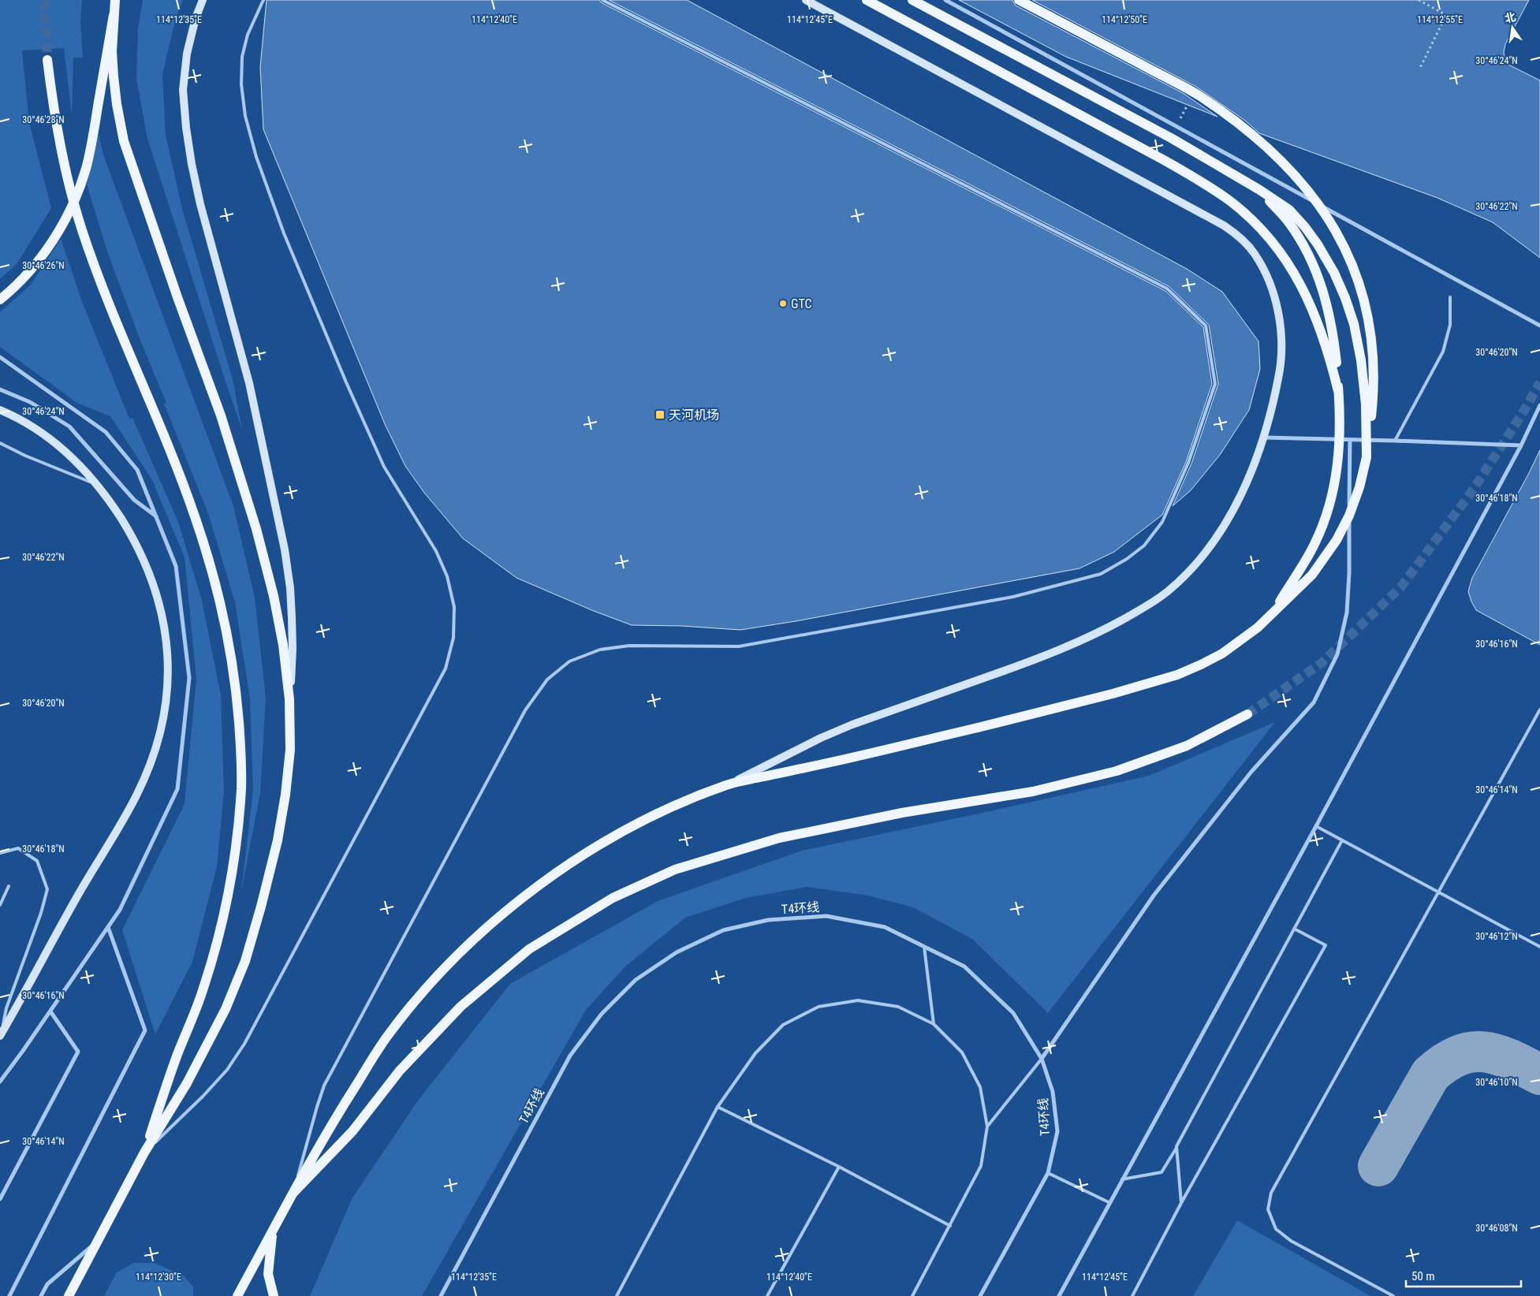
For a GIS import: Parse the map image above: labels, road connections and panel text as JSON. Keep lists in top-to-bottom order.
{
  "streets": {
    "street": ["T4环线"]
  },
  "places": {
    "other": ["GTC"],
    "transit": ["天河机场"]
  },
  "scale_bar": "50 m",
  "north": "top",
  "coordinates": [
    "114°12'35\"E",
    "114°12'40\"E",
    "114°12'45\"E",
    "114°12'50\"E",
    "114°12'55\"E",
    "30°46'24\"N",
    "30°46'28\"N",
    "30°46'22\"N",
    "30°46'26\"N",
    "30°46'20\"N",
    "30°46'18\"N",
    "30°46'16\"N",
    "30°46'14\"N",
    "30°46'12\"N",
    "30°46'10\"N",
    "30°46'08\"N",
    "114°12'30\"E"
  ]
}
